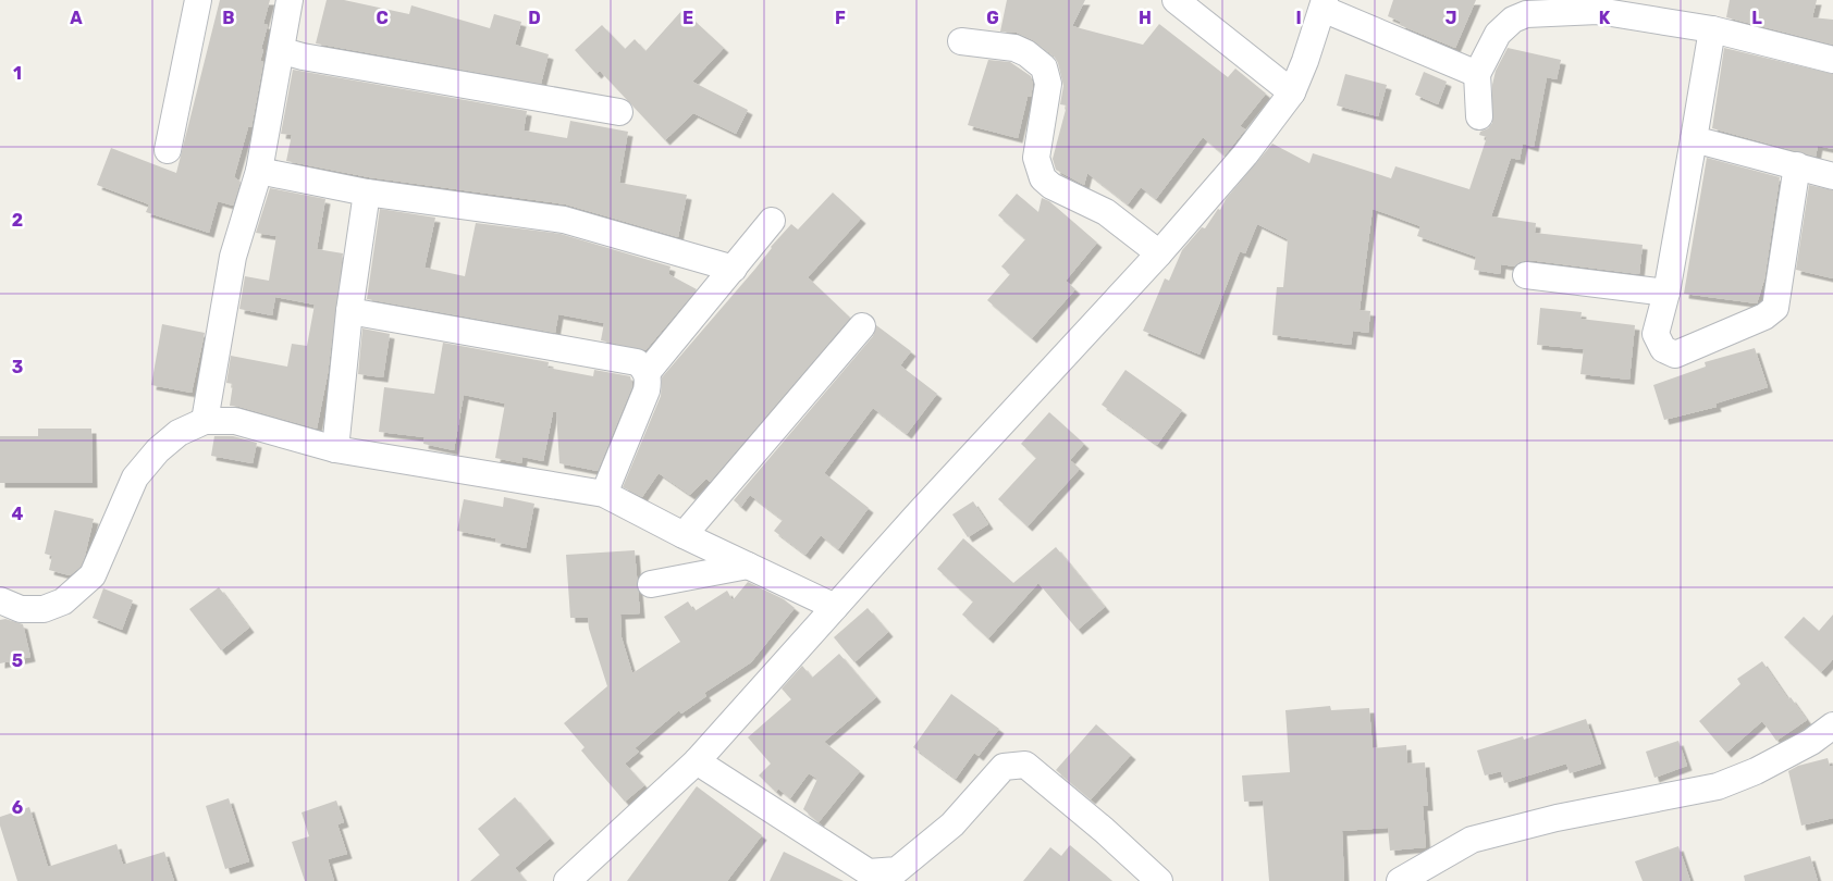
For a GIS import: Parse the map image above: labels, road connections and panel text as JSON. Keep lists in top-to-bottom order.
{
  "grid": {
    "columns": [
      "A",
      "B",
      "C",
      "D",
      "E",
      "F",
      "G",
      "H",
      "I",
      "J",
      "K",
      "L"
    ],
    "rows": [
      "1",
      "2",
      "3",
      "4",
      "5",
      "6"
    ]
  }
}
